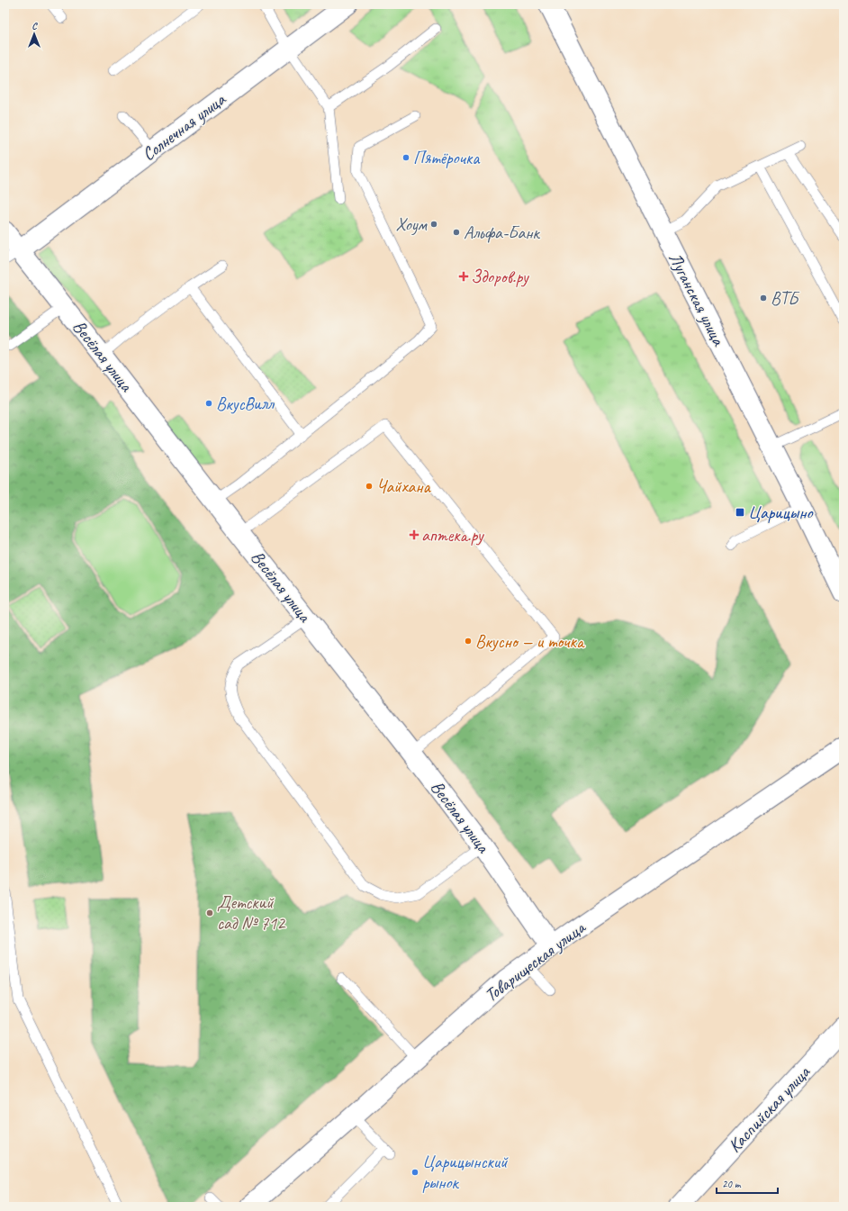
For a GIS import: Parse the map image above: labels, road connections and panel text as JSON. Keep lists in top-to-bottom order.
{
  "streets": {
    "street": [
      "Солнечная улица",
      "Луганская улица",
      "Весёлая улица",
      "Товарищеская улица",
      "Каспийская улица"
    ]
  },
  "crossings": [
    ["Солнечная улица", "Весёлая улица"],
    ["Весёлая улица", "Товарищеская улица"]
  ],
  "places": {
    "other": [
      "Пятёрочка",
      "Хоум",
      "Альфа-Банк",
      "ВТБ",
      "ВкусВилл",
      "Чайхана",
      "Вкусно — и точка",
      "Детский сад № 712",
      "Царицынский рынок"
    ],
    "health": ["Здоров.ру", "аптека.ру"],
    "transit": ["Царицыно"]
  },
  "scale_bar": "20 m",
  "north": "top"
}
